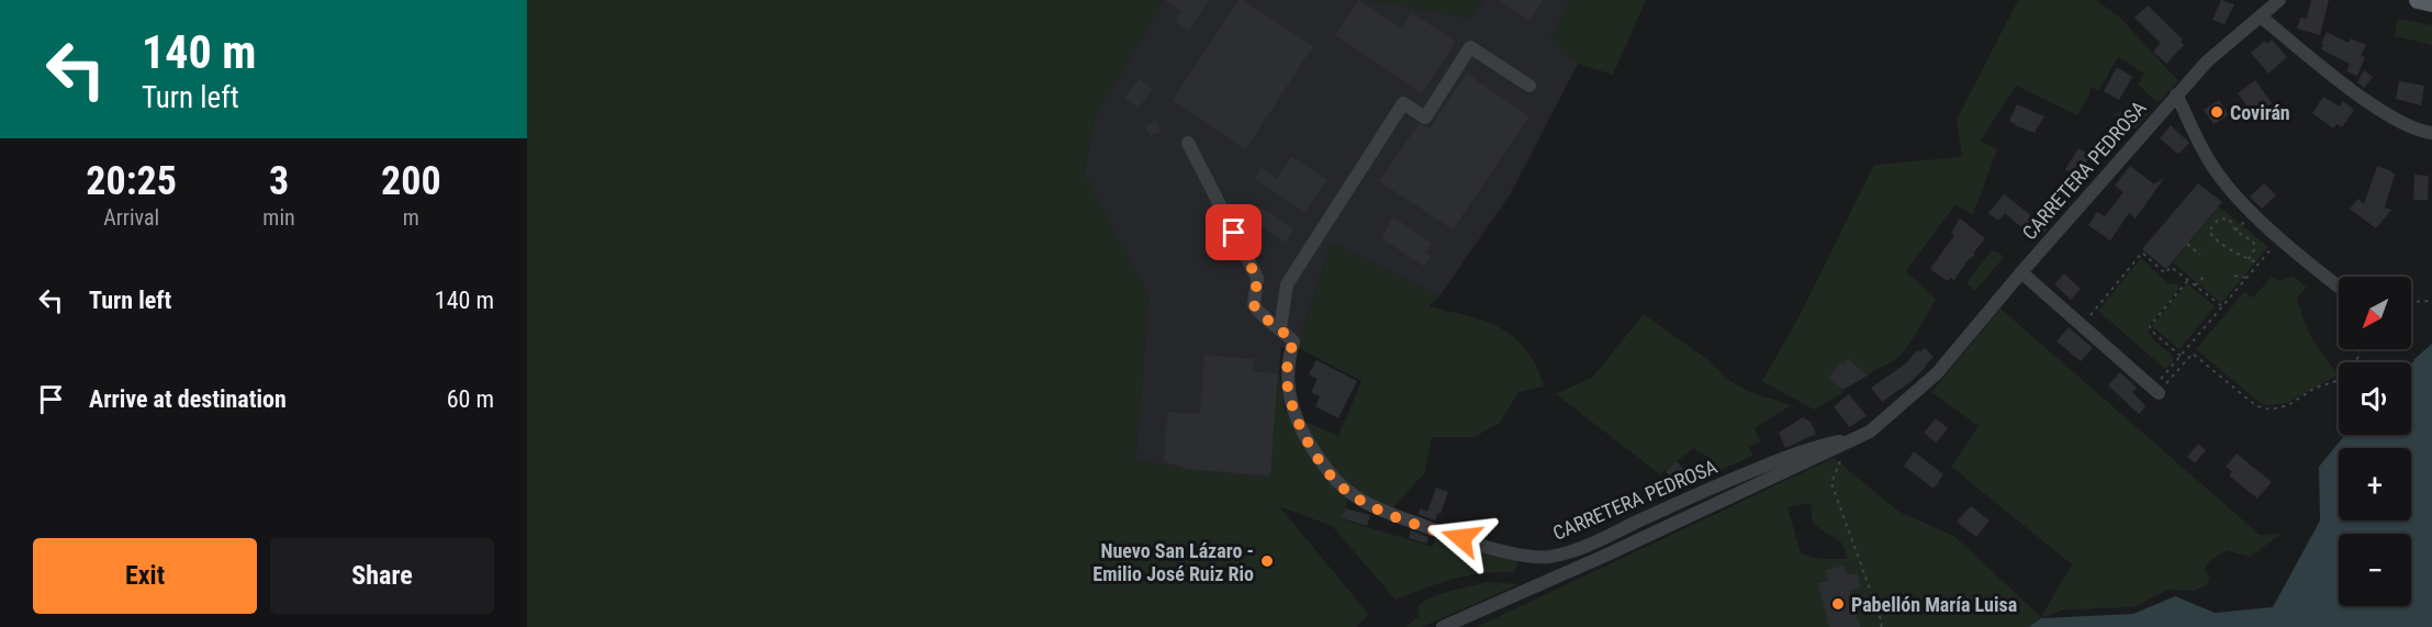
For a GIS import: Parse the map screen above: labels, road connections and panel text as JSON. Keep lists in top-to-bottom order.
{
  "streets": {
    "street": ["CARRETERA PEDROSA"]
  },
  "places": ["Covirán", "Nuevo San Lázaro - Emilio José Ruiz Rio", "Pabellón María Luisa"],
  "north": "bottom left",
  "page": {
    "turn": ["140 m", "Turn left"],
    "eta": [
      "20:25",
      "Arrival",
      "3",
      "min",
      "200",
      "m"
    ],
    "list": [
      {
        "name": "Turn left",
        "value": "140 m"
      },
      {
        "name": "Arrive at destination",
        "value": "60 m"
      }
    ],
    "map_buttons": ["+", "−"],
    "buttons": ["Exit", "Share"]
  }
}
